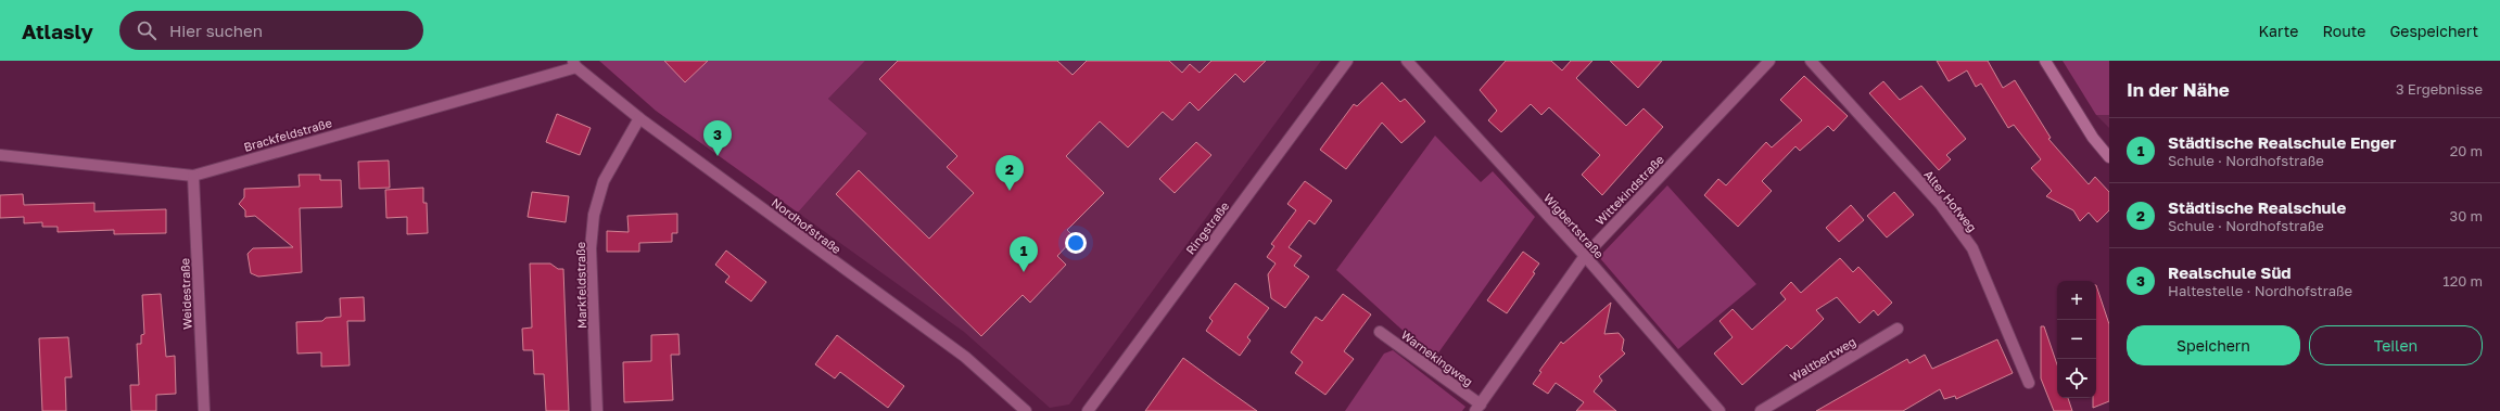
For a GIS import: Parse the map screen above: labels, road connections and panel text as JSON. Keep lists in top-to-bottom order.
{
  "streets": {
    "street": [
      "Brackfeldstraße",
      "Wittekindstraße",
      "Alter Hofweg",
      "Nordhofstraße",
      "Wigbertstraße",
      "Ringstraße",
      "Markfeldstraße",
      "Weidestraße",
      "Warnekingweg",
      "Waltbertweg"
    ]
  },
  "crossings": [
    ["Brackfeldstraße", "Nordhofstraße"],
    ["Brackfeldstraße", "Weidestraße"],
    ["Wittekindstraße", "Wigbertstraße"],
    ["Wittekindstraße", "Warnekingweg"],
    ["Nordhofstraße", "Markfeldstraße"]
  ],
  "page": {
    "header": "Atlasly",
    "search": "Hier suchen",
    "nav": ["Karte", "Route", "Gespeichert"],
    "heading": ["In der Nähe", "3 Ergebnisse"],
    "list": [
      {
        "mark": "1",
        "name": "Städtische Realschule Enger",
        "note": "Schule · Nordhofstraße",
        "value": "20 m"
      },
      {
        "mark": "2",
        "name": "Städtische Realschule",
        "note": "Schule · Nordhofstraße",
        "value": "30 m"
      },
      {
        "mark": "3",
        "name": "Realschule Süd",
        "note": "Haltestelle · Nordhofstraße",
        "value": "120 m"
      }
    ],
    "pins": ["3", "2", "1"],
    "map_buttons": ["+", "−"],
    "buttons": ["Speichern", "Teilen"]
  }
}
